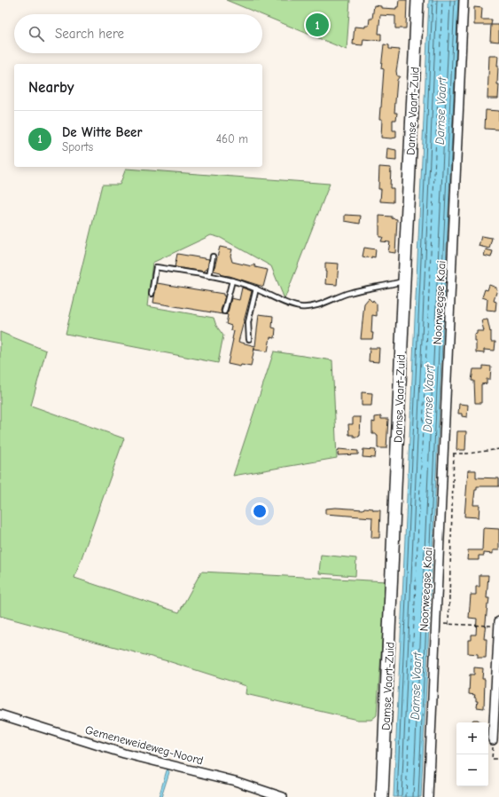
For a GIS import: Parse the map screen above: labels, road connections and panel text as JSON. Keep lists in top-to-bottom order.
{
  "streets": {
    "street": ["Damse Vaart-Zuid", "Noorweegse Kaai", "Gemeneweideweg-Noord"]
  },
  "water": ["Damse Vaart"],
  "page": {
    "pins": "1",
    "search": "Search here",
    "heading": "Nearby",
    "list": [
      {
        "mark": "1",
        "name": "De Witte Beer",
        "note": "Sports",
        "value": "460 m"
      }
    ],
    "map_buttons": ["+", "−"]
  }
}
